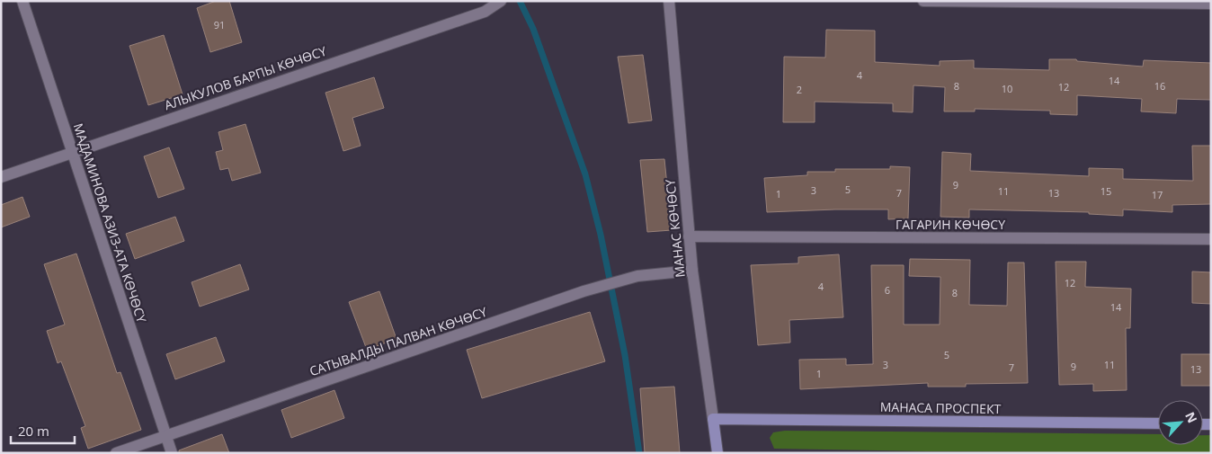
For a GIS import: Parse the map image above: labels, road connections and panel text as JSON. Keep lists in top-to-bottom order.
{
  "streets": {
    "main road": ["МАНАС КӨЧӨСҮ", "МАНАСА ПРОСПЕКТ"],
    "street": [
      "АЛЫКУЛОВ БАРПЫ КӨЧӨСҮ",
      "МАДАМИНОВА АЗИЗ-АТА КӨЧӨСҮ",
      "ГАГАРИН КӨЧӨСҮ",
      "САТЫВАЛДЫ ПАЛВАН КӨЧӨСҮ"
    ]
  },
  "crossings": [
    ["АЛЫКУЛОВ БАРПЫ КӨЧӨСҮ", "МАДАМИНОВА АЗИЗ-АТА КӨЧӨСҮ"],
    ["МАДАМИНОВА АЗИЗ-АТА КӨЧӨСҮ", "САТЫВАЛДЫ ПАЛВАН КӨЧӨСҮ"],
    ["ГАГАРИН КӨЧӨСҮ", "МАНАС КӨЧӨСҮ"],
    ["МАНАС КӨЧӨСҮ", "САТЫВАЛДЫ ПАЛВАН КӨЧӨСҮ"],
    ["МАНАС КӨЧӨСҮ", "МАНАСА ПРОСПЕКТ"]
  ],
  "house_numbers": [
    "91",
    "4",
    "14",
    "8",
    "16",
    "12",
    "10",
    "2",
    "9",
    "5",
    "3",
    "11",
    "15",
    "7",
    "13",
    "1",
    "17",
    "12",
    "4",
    "6",
    "8",
    "14",
    "5",
    "3",
    "11",
    "9",
    "7",
    "13",
    "1"
  ],
  "scale_bar": "20 m",
  "north": "top right"
}
